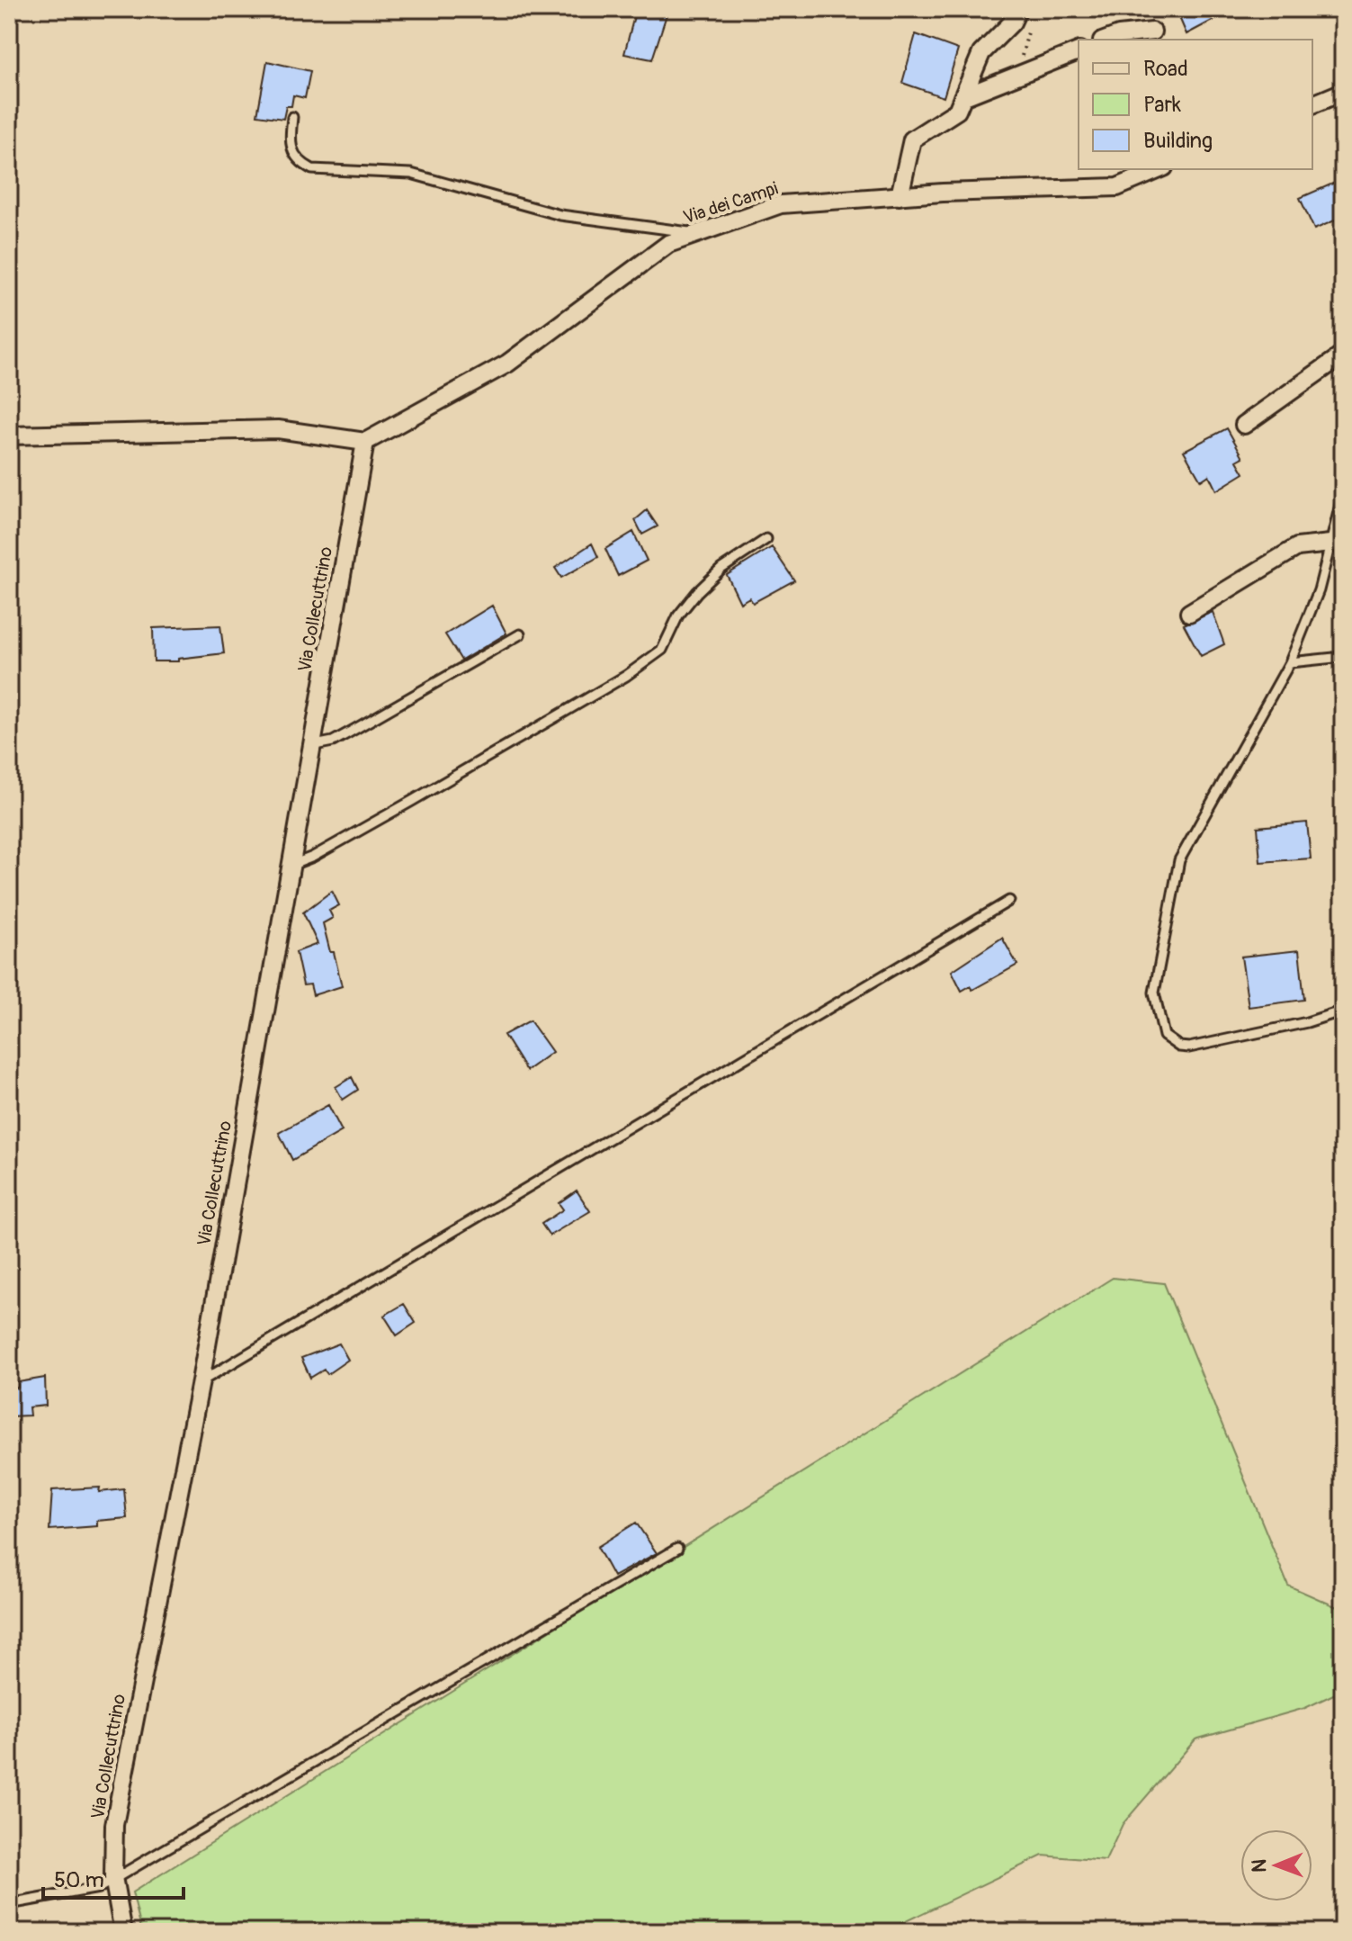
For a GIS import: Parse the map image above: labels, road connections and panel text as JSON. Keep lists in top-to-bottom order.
{
  "streets": {
    "street": ["Via dei Campi", "Via Collecuttrino"]
  },
  "crossings": [
    ["Via dei Campi", "Via Collecuttrino"]
  ],
  "legend": ["Road", "Park", "Building"],
  "scale_bar": "50 m",
  "north": "left"
}
